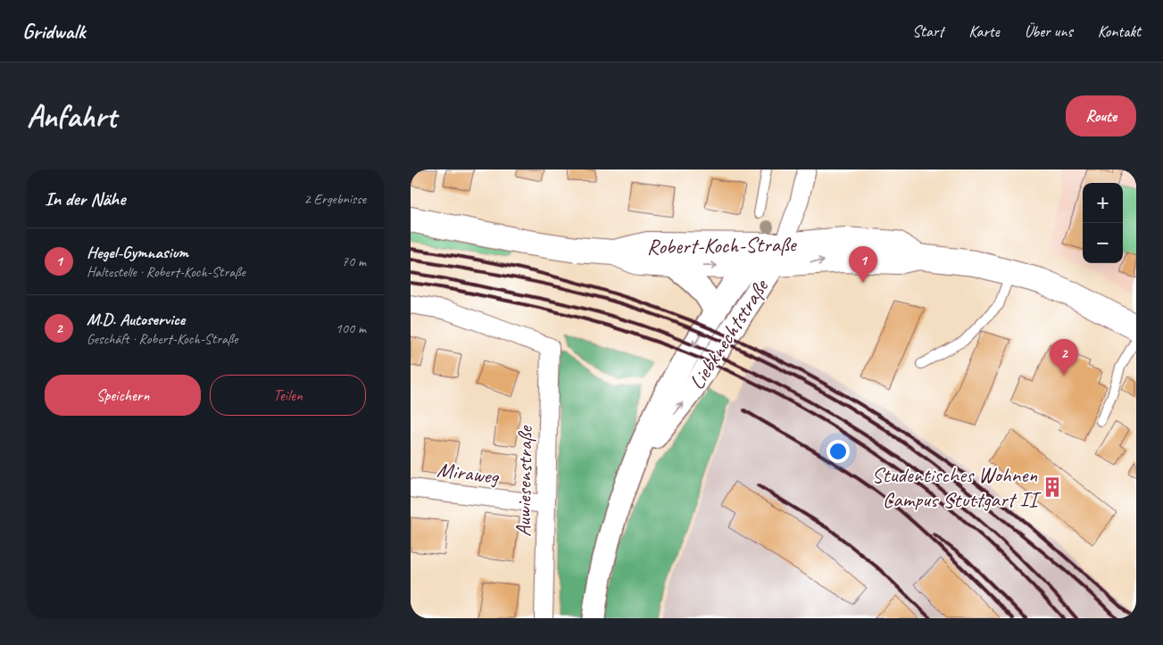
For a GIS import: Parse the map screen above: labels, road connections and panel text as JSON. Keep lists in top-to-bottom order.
{
  "streets": {
    "main road": ["Robert-Koch-Straße"],
    "street": ["Liebknechtstraße", "Miraweg", "Auwiesenstraße"]
  },
  "crossings": [
    ["Robert-Koch-Straße", "Liebknechtstraße"],
    ["Miraweg", "Auwiesenstraße"]
  ],
  "places": {
    "building": ["Studentisches Wohnen Campus Stuttgart II"]
  },
  "page": {
    "header": "Gridwalk",
    "nav": [
      "Start",
      "Karte",
      "Über uns",
      "Kontakt"
    ],
    "buttons": [
      "Route",
      ["Speichern", "Teilen"]
    ],
    "title": "Anfahrt",
    "heading": ["In der Nähe", "2 Ergebnisse"],
    "map_buttons": ["+", "−"],
    "list": [
      {
        "mark": "1",
        "name": "Hegel-Gymnasium",
        "note": "Haltestelle · Robert-Koch-Straße",
        "value": "70 m"
      },
      {
        "mark": "2",
        "name": "M.D. Autoservice",
        "note": "Geschäft · Robert-Koch-Straße",
        "value": "100 m"
      }
    ],
    "pins": ["1", "2"]
  }
}
